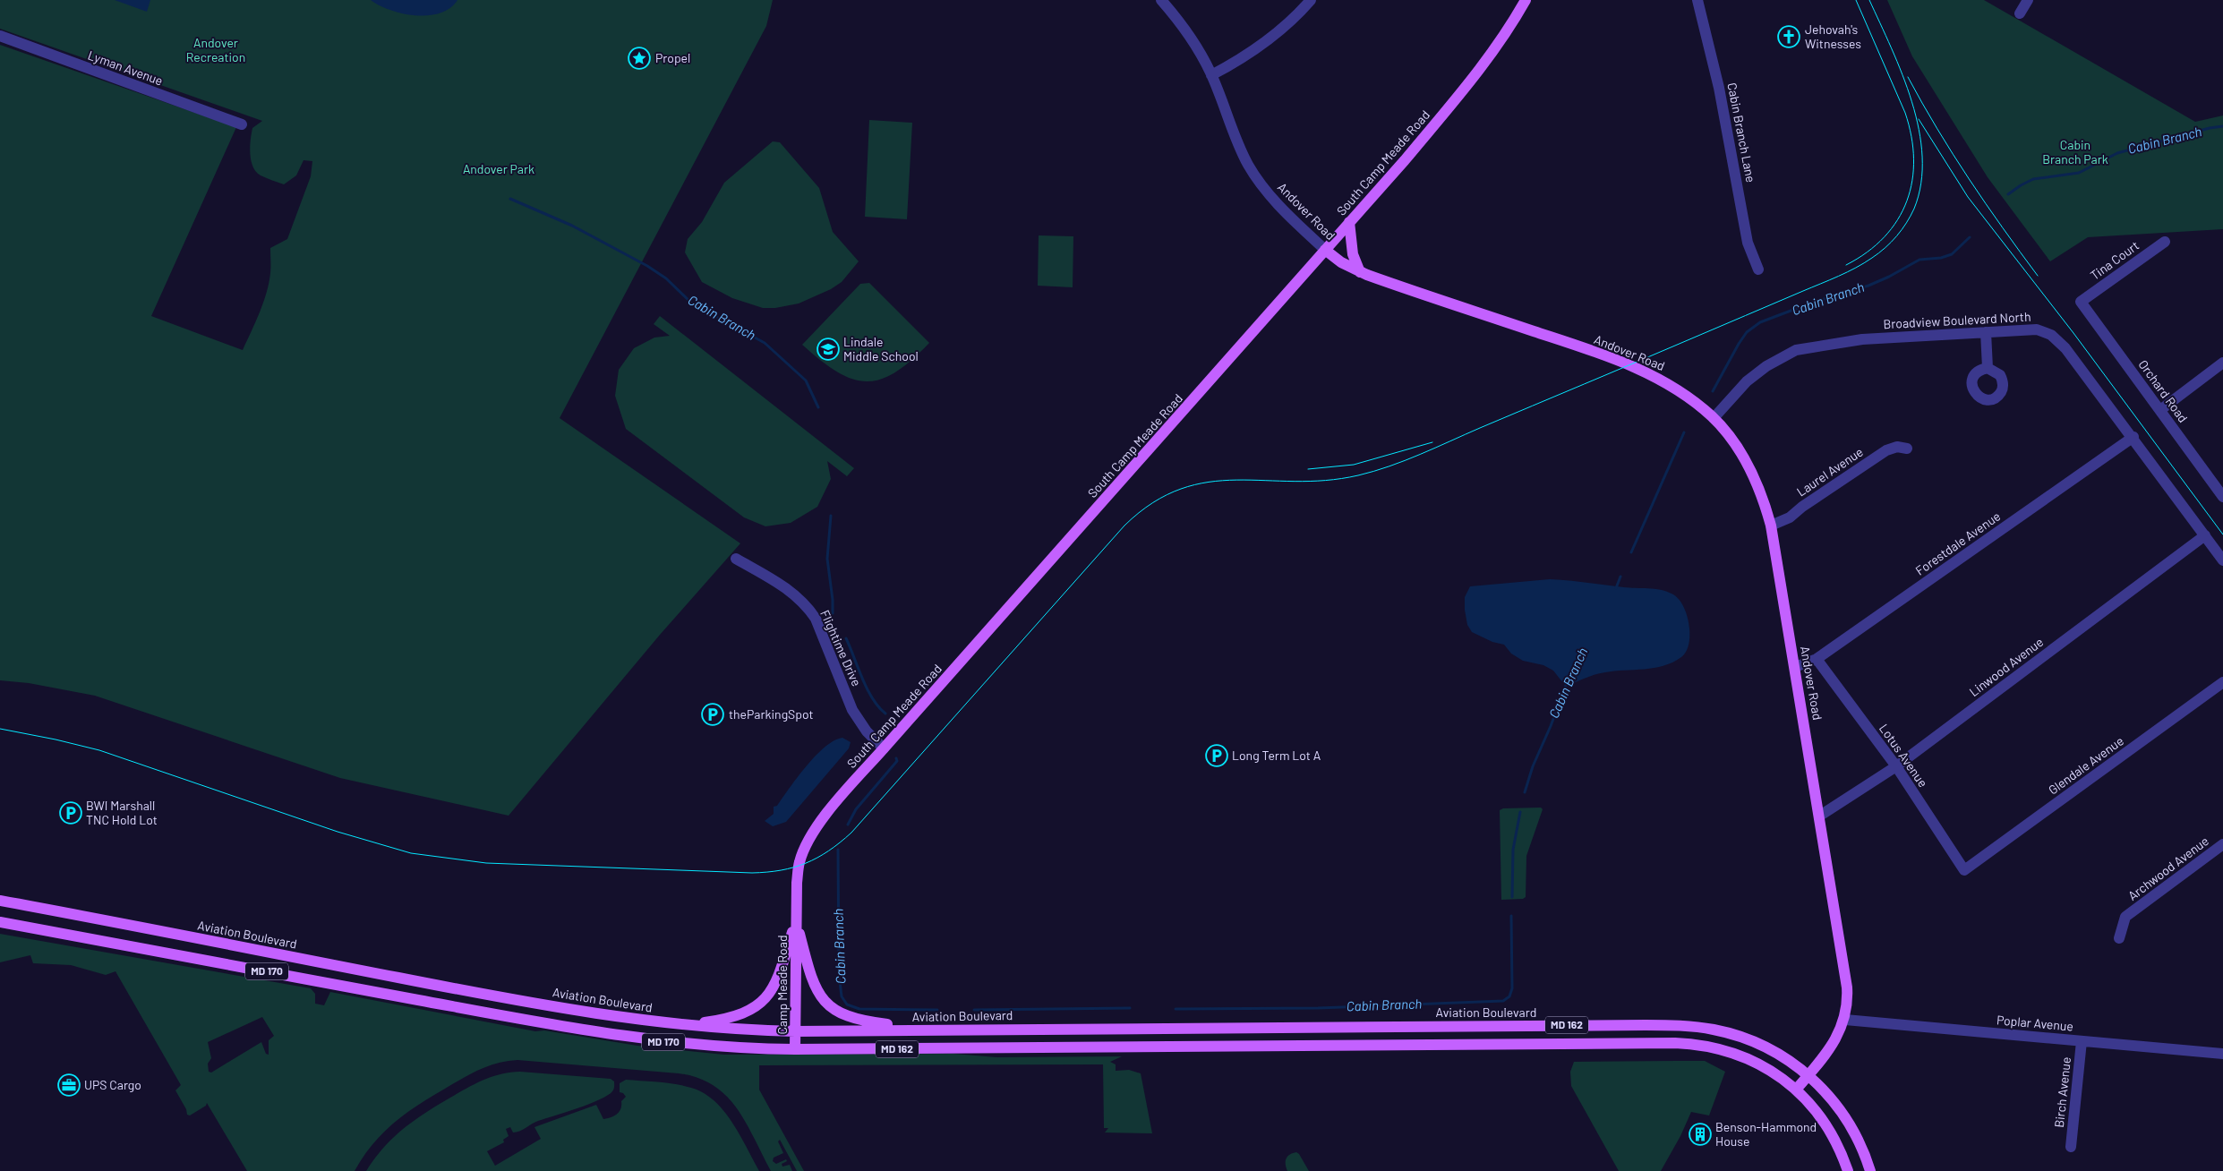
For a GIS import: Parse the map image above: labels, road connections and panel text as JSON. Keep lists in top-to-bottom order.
{
  "streets": {
    "main road": [
      "South Camp Meade Road",
      "Andover Road",
      "Aviation Boulevard",
      "MD 170",
      "Camp Meade Road",
      "MD 162"
    ],
    "street": [
      "Lyman Avenue",
      "Cabin Branch Lane",
      "Tina Court",
      "Broadview Boulevard North",
      "Orchard Road",
      "Laurel Avenue",
      "Forestdale Avenue",
      "Flightime Drive",
      "Linwood Avenue",
      "Lotus Avenue",
      "Glendale Avenue",
      "Archwood Avenue",
      "Poplar Avenue",
      "Birch Avenue"
    ]
  },
  "crossings": [
    ["South Camp Meade Road", "Andover Road"],
    ["South Camp Meade Road", "Flightime Drive"],
    ["South Camp Meade Road", "MD 170"],
    ["South Camp Meade Road", "Camp Meade Road"],
    ["Andover Road", "Broadview Boulevard North"],
    ["Andover Road", "Laurel Avenue"],
    ["Andover Road", "Forestdale Avenue"],
    ["Andover Road", "Linwood Avenue"],
    ["Andover Road", "Aviation Boulevard"],
    ["Andover Road", "Poplar Avenue"],
    ["Andover Road", "MD 162"],
    ["Tina Court", "Orchard Road"],
    ["Broadview Boulevard North", "Forestdale Avenue"],
    ["Broadview Boulevard North", "Linwood Avenue"],
    ["Forestdale Avenue", "Lotus Avenue"],
    ["Linwood Avenue", "Lotus Avenue"],
    ["Lotus Avenue", "Glendale Avenue"],
    ["Aviation Boulevard", "MD 170"],
    ["Aviation Boulevard", "Camp Meade Road"],
    ["MD 170", "Camp Meade Road"],
    ["MD 170", "MD 162"],
    ["Camp Meade Road", "MD 162"],
    ["Poplar Avenue", "Birch Avenue"]
  ],
  "water": ["Cabin Branch"],
  "parks": ["Andover Recreation", "Cabin Branch Park", "Andover Park"],
  "places": {
    "church": ["Jehovah's Witnesses"],
    "place": ["Propel"],
    "school or university": ["Lindale Middle School"],
    "parking": ["theParkingSpot", "Long Term Lot A", "BWI Marshall TNC Hold Lot"],
    "office": ["UPS Cargo"],
    "building": ["Benson-Hammond House"]
  }
}
